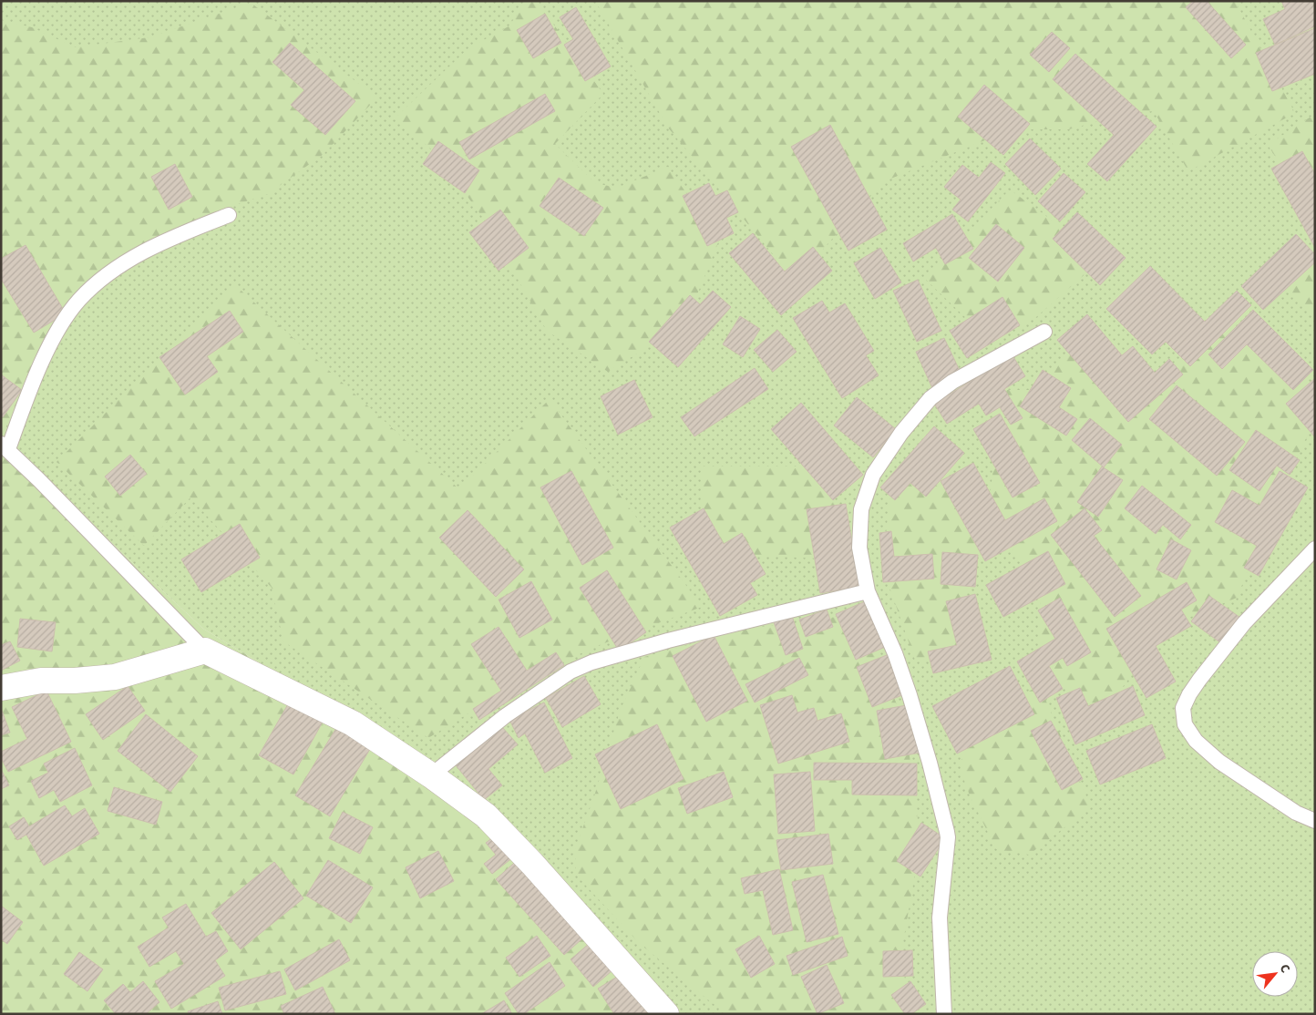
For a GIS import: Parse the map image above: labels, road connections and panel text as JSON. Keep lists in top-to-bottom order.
{
  "north": "top right"
}
